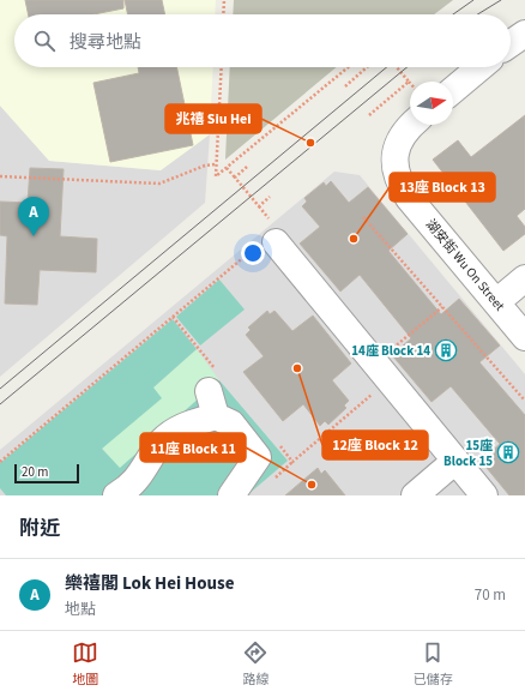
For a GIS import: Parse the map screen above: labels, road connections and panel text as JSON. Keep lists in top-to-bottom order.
{
  "streets": {
    "street": ["湖安街 Wu On Street"]
  },
  "places": {
    "other": [
      "兆禧 Siu Hei",
      "13座 Block 13",
      "12座 Block 12",
      "11座 Block 11"
    ],
    "building": ["14座 Block 14", "15座 Block 15"]
  },
  "scale_bar": "20 m",
  "north": "right",
  "page": {
    "search": "搜尋地點",
    "pins": "A",
    "scale": "20 m",
    "heading": "附近",
    "list": [
      {
        "mark": "A",
        "name": "樂禧閣 Lok Hei House",
        "note": "地點",
        "value": "70 m"
      }
    ],
    "nav": ["地圖", "路線", "已儲存"]
  }
}
